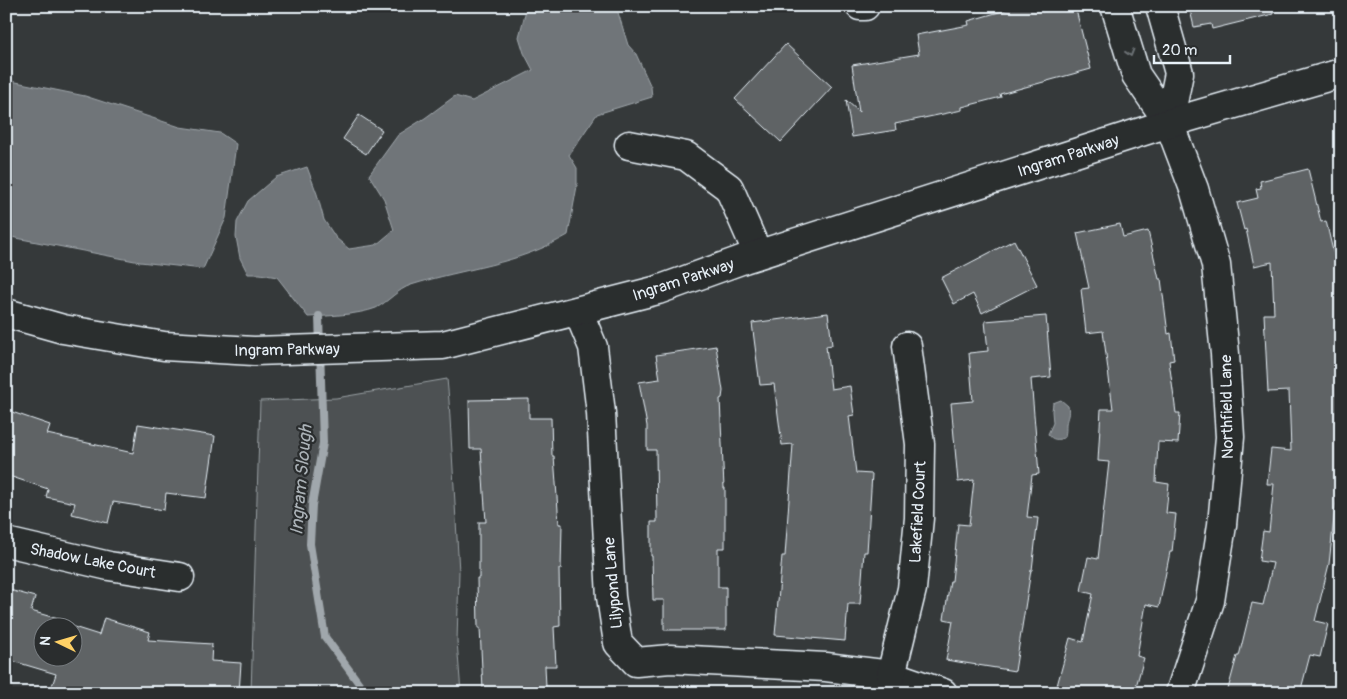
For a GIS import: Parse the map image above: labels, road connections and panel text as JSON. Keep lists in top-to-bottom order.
{
  "streets": {
    "street": [
      "Ingram Parkway",
      "Northfield Lane",
      "Lakefield Court",
      "Shadow Lake Court",
      "Lilypond Lane"
    ]
  },
  "crossings": [
    ["Ingram Parkway", "Northfield Lane"],
    ["Ingram Parkway", "Lilypond Lane"],
    ["Lakefield Court", "Lilypond Lane"]
  ],
  "water": ["Ingram Slough"],
  "scale_bar": "20 m",
  "north": "left"
}
